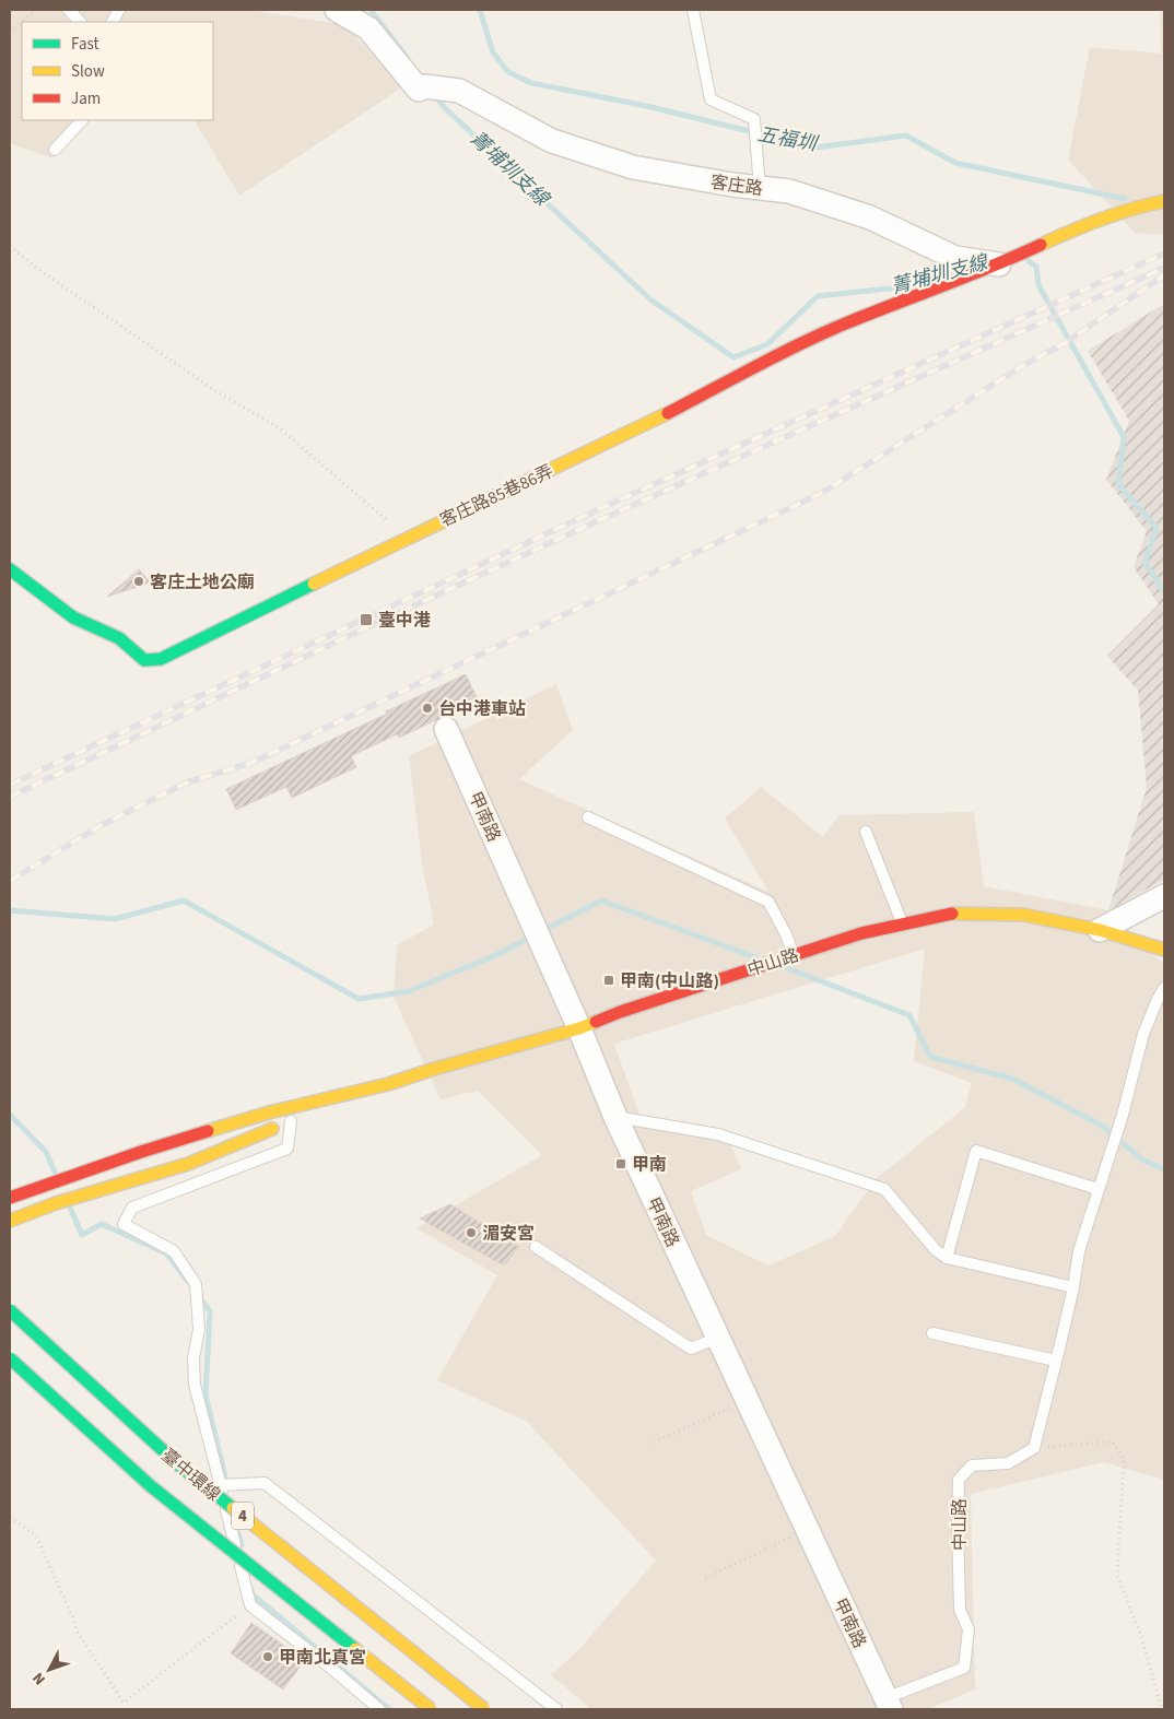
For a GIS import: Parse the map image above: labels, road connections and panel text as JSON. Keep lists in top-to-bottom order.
{
  "streets": {
    "main road": [
      "客庄路85巷86弄",
      "中山路",
      "臺中環線",
      "4"
    ],
    "street": ["客庄路", "甲南路"]
  },
  "crossings": [
    ["客庄路", "客庄路85巷86弄"],
    ["甲南路", "中山路"]
  ],
  "water": ["五福圳", "菁埔圳支線"],
  "places": {
    "other": [
      "客庄土地公廟",
      "台中港車站",
      "湄安宮",
      "甲南北真宮"
    ],
    "transit": ["臺中港", "甲南(中山路)", "甲南"]
  },
  "legend": ["Fast", "Slow", "Jam"],
  "north": "bottom left"
}
